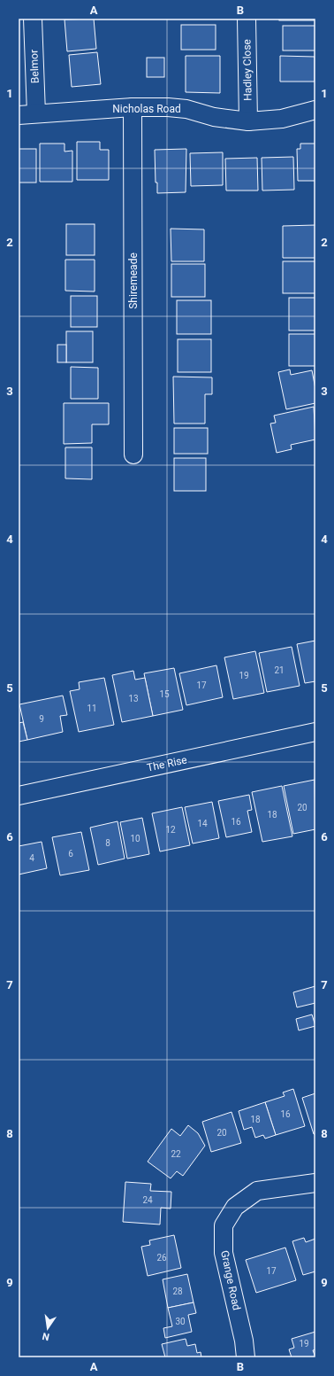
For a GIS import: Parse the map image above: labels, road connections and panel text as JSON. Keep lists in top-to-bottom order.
{
  "streets": {
    "street": [
      "Belmor",
      "Hadley Close",
      "Nicholas Road",
      "Shiremeade",
      "The Rise",
      "Grange Road"
    ]
  },
  "crossings": [
    ["Belmor", "Nicholas Road"],
    ["Hadley Close", "Nicholas Road"],
    ["Nicholas Road", "Shiremeade"]
  ],
  "house_numbers": [
    "21",
    "19",
    "17",
    "15",
    "13",
    "11",
    "9",
    "20",
    "18",
    "16",
    "14",
    "12",
    "10",
    "8",
    "6",
    "4",
    "16",
    "18",
    "20",
    "22",
    "24",
    "26",
    "17",
    "28",
    "30",
    "19"
  ],
  "north": "bottom",
  "grid": {
    "columns": ["A", "B"],
    "rows": [
      "1",
      "2",
      "3",
      "4",
      "5",
      "6",
      "7",
      "8",
      "9"
    ]
  }
}
